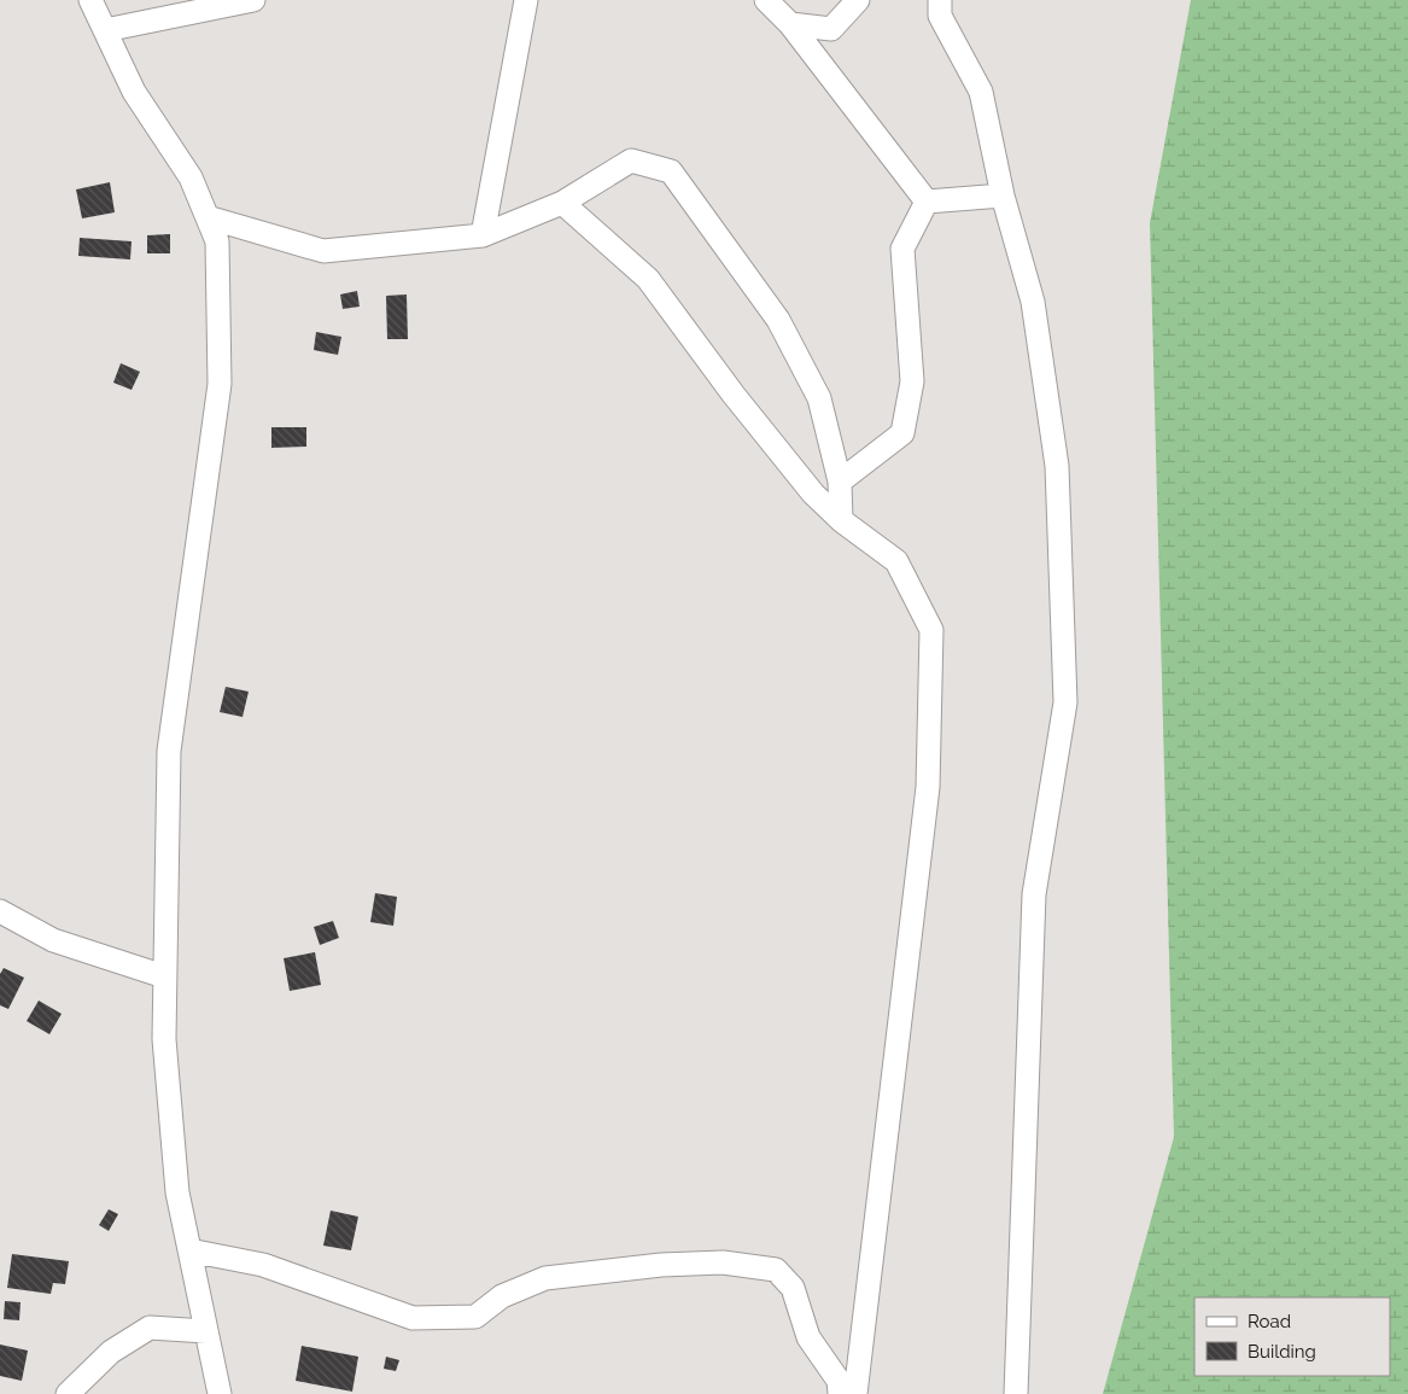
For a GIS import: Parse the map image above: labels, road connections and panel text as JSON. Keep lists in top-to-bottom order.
{
  "legend": ["Road", "Building"]
}
